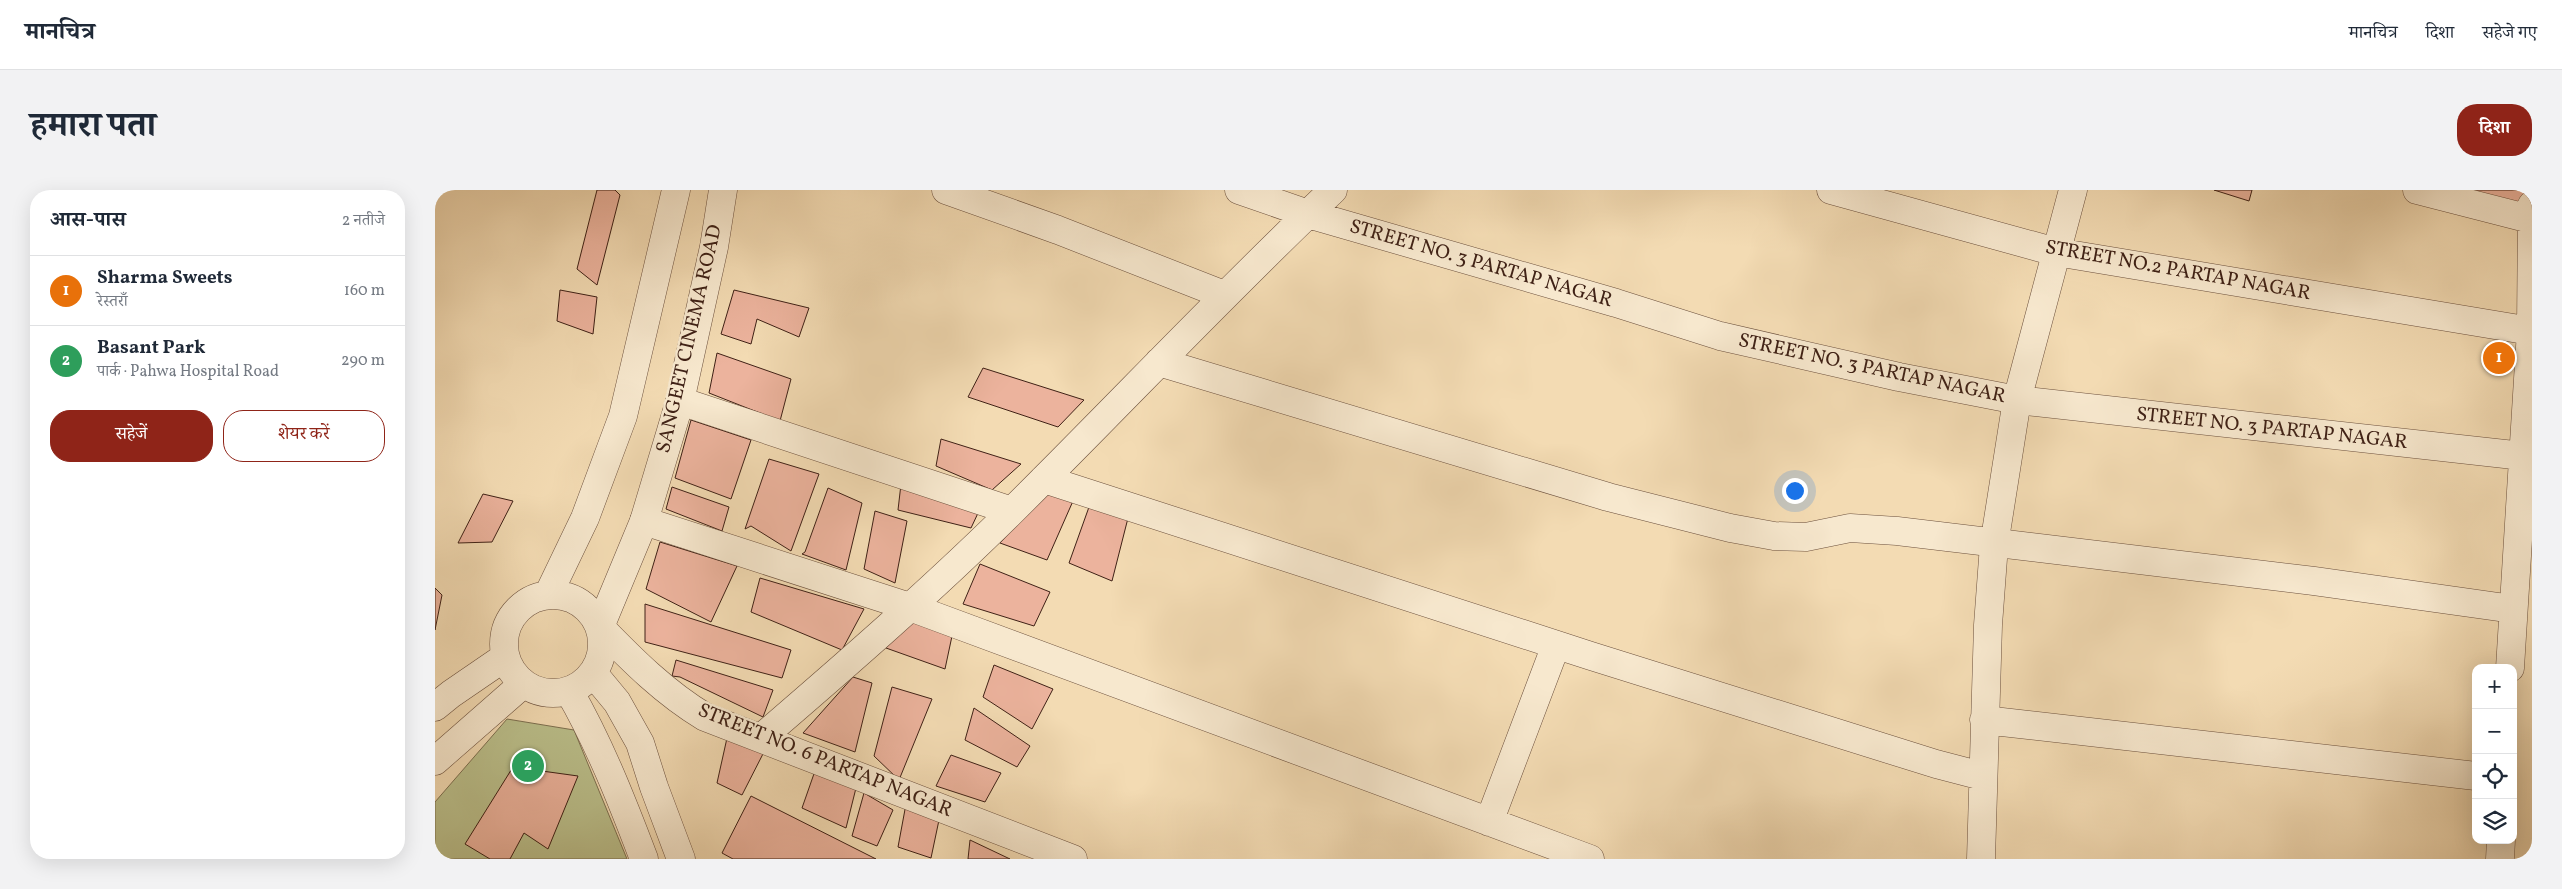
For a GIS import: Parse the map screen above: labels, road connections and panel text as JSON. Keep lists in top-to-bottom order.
{
  "streets": {
    "street": [
      "STREET NO. 3 PARTAP NAGAR",
      "STREET NO.2 PARTAP NAGAR",
      "SANGEET CINEMA ROAD",
      "STREET NO. 6 PARTAP NAGAR"
    ]
  },
  "crossings": [
    ["SANGEET CINEMA ROAD", "STREET NO. 6 PARTAP NAGAR"]
  ],
  "page": {
    "header": "मानचित्र",
    "nav": ["मानचित्र", "दिशा", "सहेजे गए"],
    "title": "हमारा पता",
    "buttons": [
      "दिशा",
      ["सहेजें", "शेयर करें"]
    ],
    "heading": ["आस-पास", "2 नतीजे"],
    "list": [
      {
        "mark": "1",
        "name": "Sharma Sweets",
        "note": "रेस्तराँ",
        "value": "160 m"
      },
      {
        "mark": "2",
        "name": "Basant Park",
        "note": "पार्क · Pahwa Hospital Road",
        "value": "290 m"
      }
    ],
    "pins": ["1", "2"],
    "map_buttons": ["+", "−"]
  }
}
